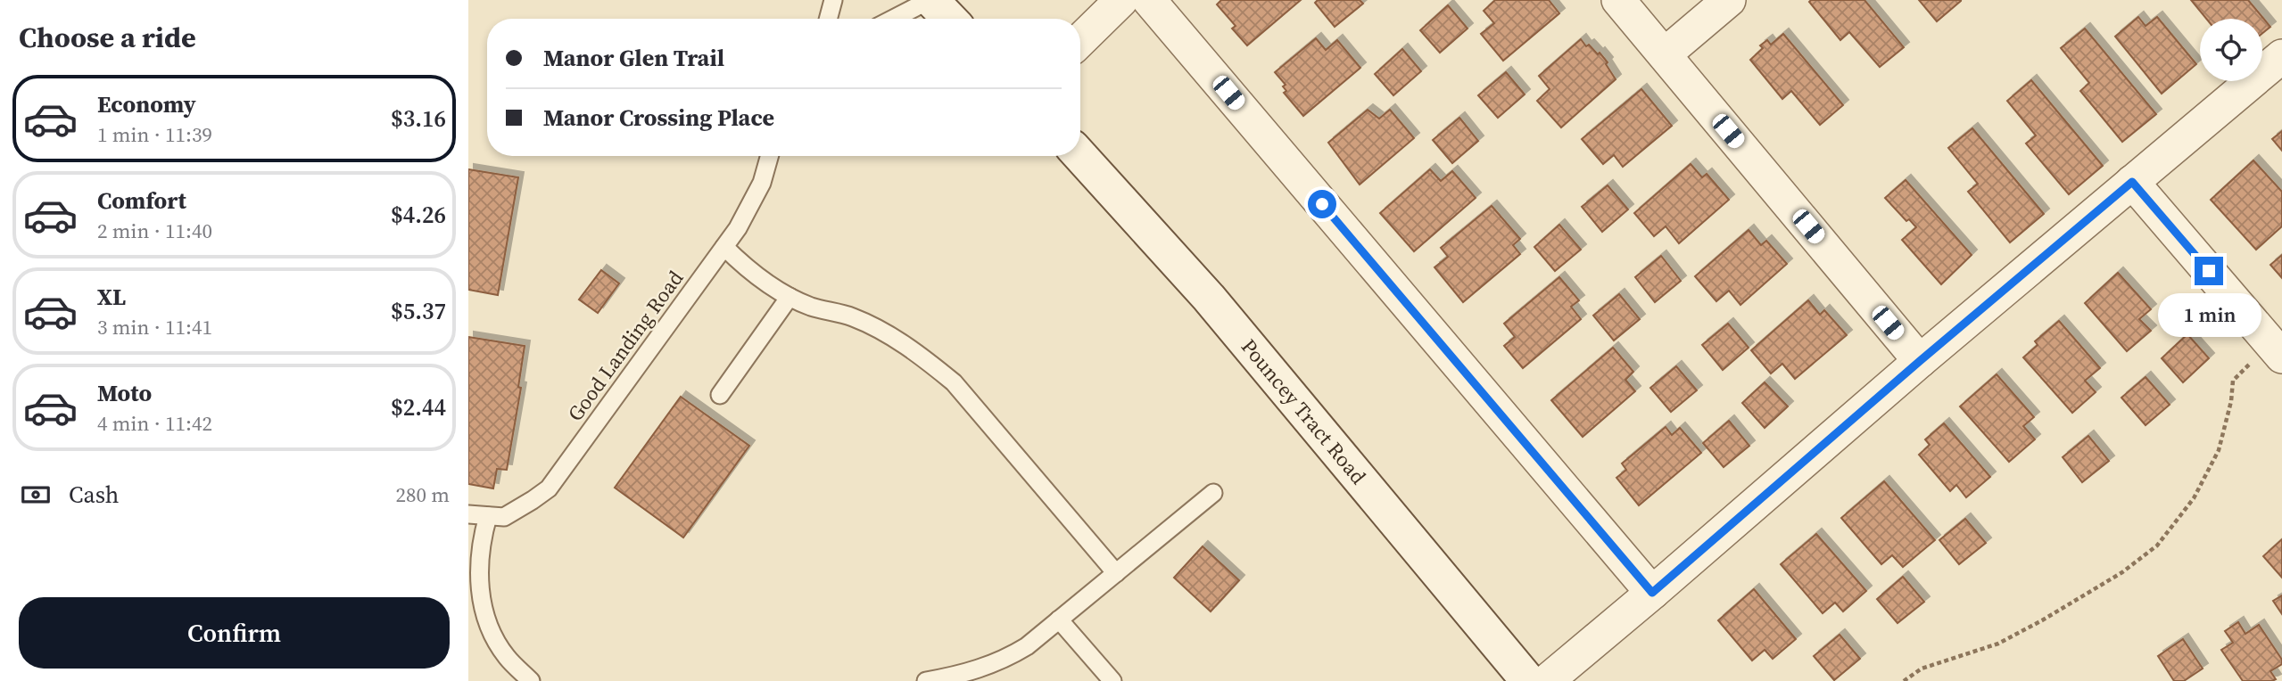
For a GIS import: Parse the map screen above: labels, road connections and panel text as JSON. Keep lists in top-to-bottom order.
{
  "streets": {
    "main road": ["Pouncey Tract Road"],
    "lane": ["Good Landing Road"]
  },
  "page": {
    "heading": "Choose a ride",
    "banner": ["Manor Glen Trail", "Manor Crossing Place"],
    "list": [
      {
        "name": "Economy",
        "note": "1 min · 11:39",
        "value": "$3.16"
      },
      {
        "name": "Comfort",
        "note": "2 min · 11:40",
        "value": "$4.26"
      },
      {
        "name": "XL",
        "note": "3 min · 11:41",
        "value": "$5.37"
      },
      {
        "name": "Moto",
        "note": "4 min · 11:42",
        "value": "$2.44"
      }
    ],
    "bubble": "1 min",
    "pay": ["Cash", "280 m"],
    "buttons": "Confirm"
  }
}
